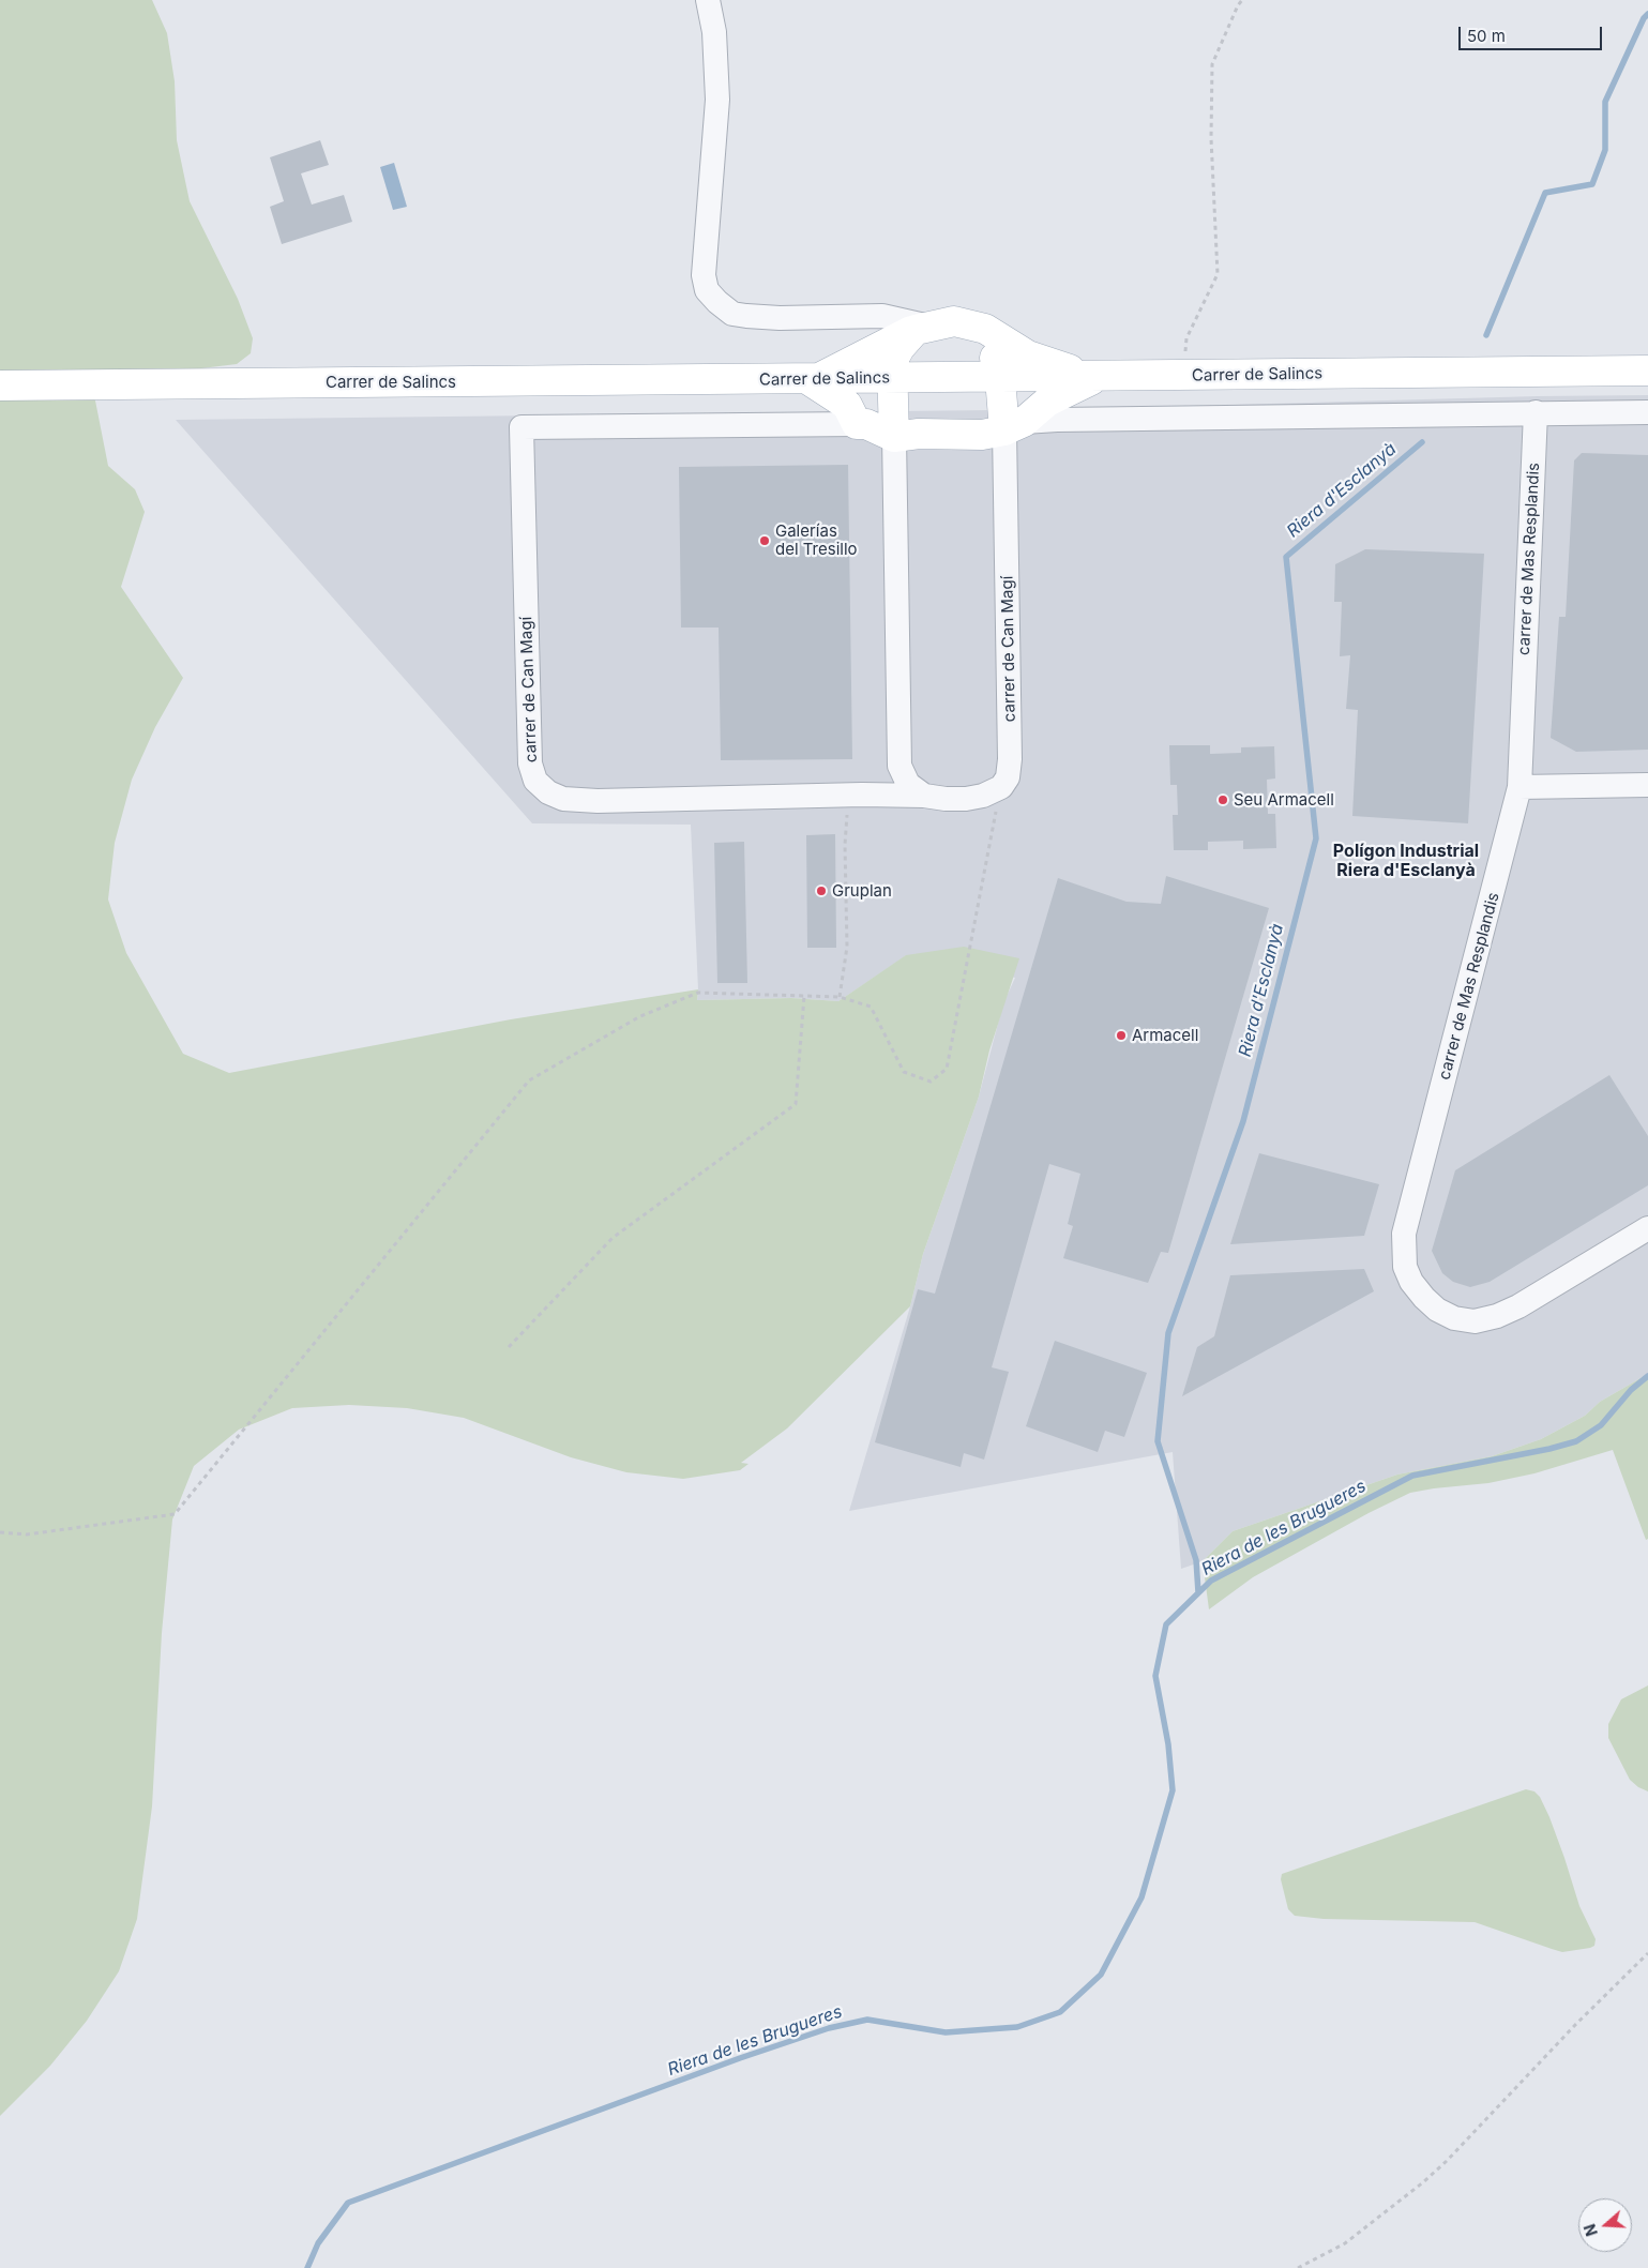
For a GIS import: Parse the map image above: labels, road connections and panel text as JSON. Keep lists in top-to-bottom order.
{
  "streets": {
    "main road": ["Carrer de Salincs"],
    "street": ["carrer de Mas Resplandis", "carrer de Can Magí"]
  },
  "districts": ["Polígon Industrial Riera d'Esclanyà"],
  "water": ["Riera d'Esclanyà", "Riera de les Brugueres"],
  "places": [
    "Galerías del Tresillo",
    "Seu Armacell",
    "Gruplan",
    "Armacell"
  ],
  "scale_bar": "50 m",
  "north": "left"
}
